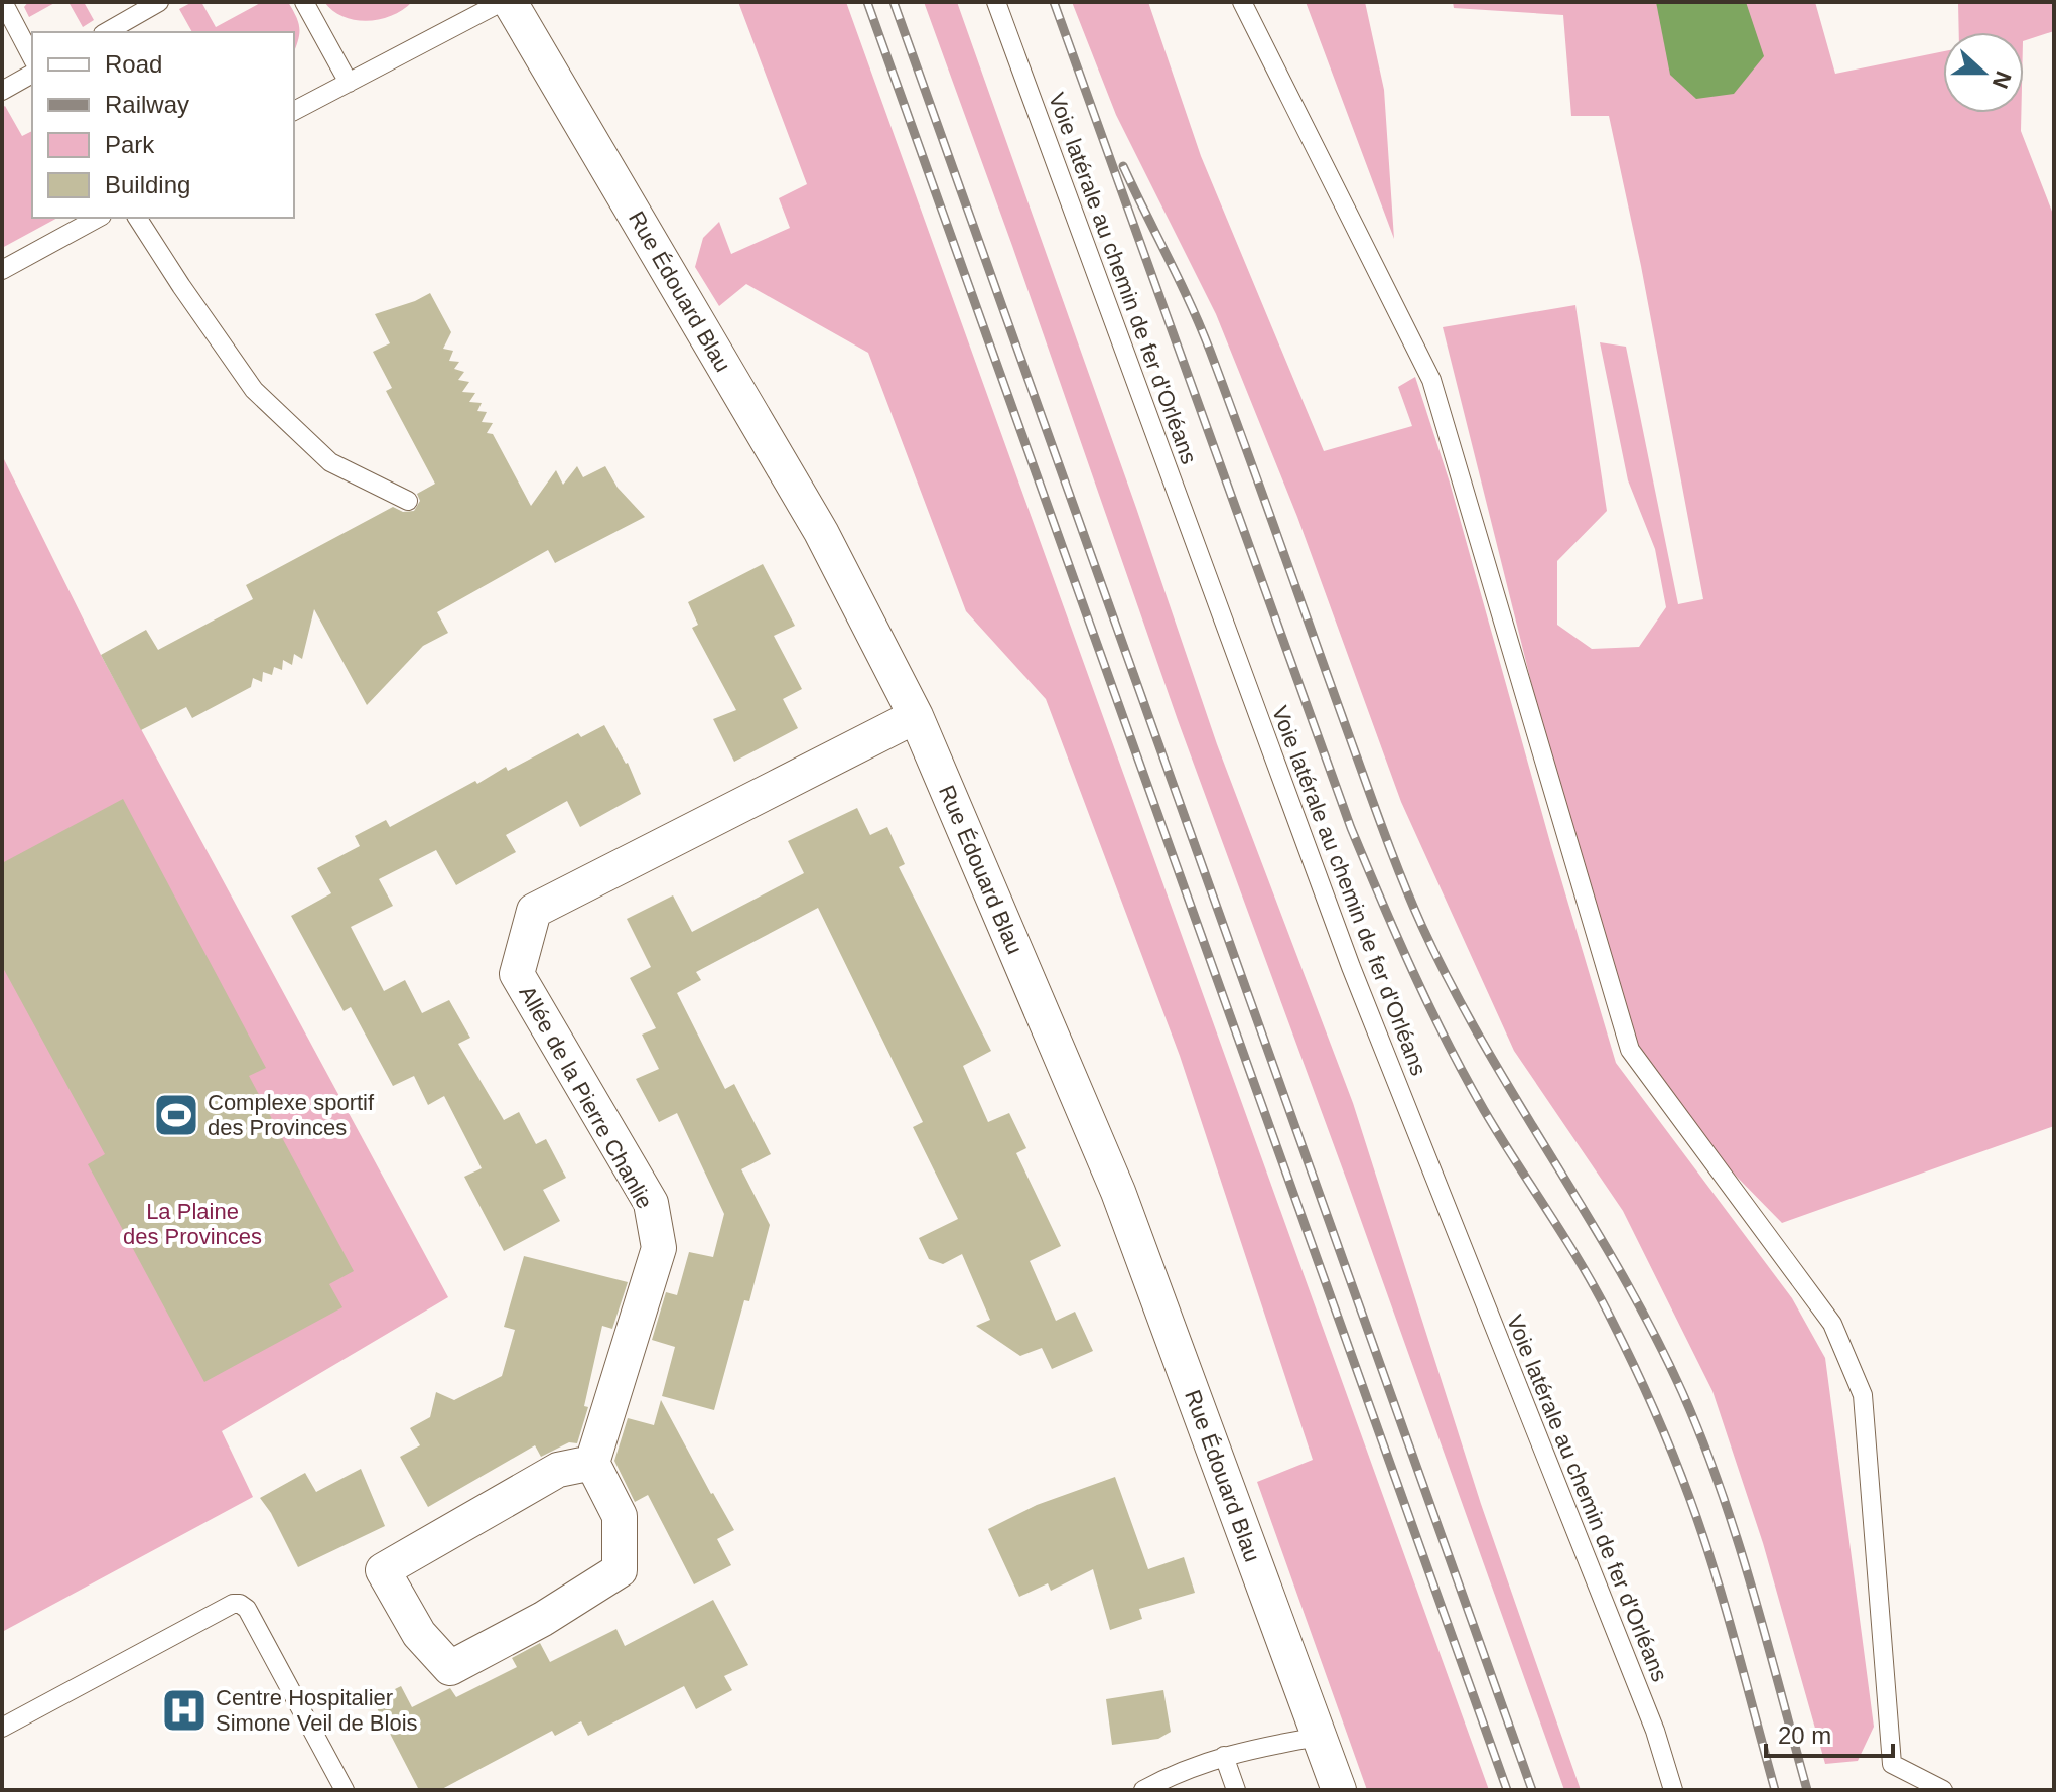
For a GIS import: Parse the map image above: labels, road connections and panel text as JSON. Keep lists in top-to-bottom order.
{
  "streets": {
    "street": ["Rue Édouard Blau", "Allée de la Pierre Chanlie"],
    "lane": ["Voie latérale au chemin de fer d'Orléans"]
  },
  "crossings": [
    ["Rue Édouard Blau", "Allée de la Pierre Chanlie"]
  ],
  "parks": ["La Plaine des Provinces"],
  "places": {
    "sports": ["Complexe sportif des Provinces"],
    "hospital": ["Centre Hospitalier Simone Veil de Blois"]
  },
  "legend": [
    "Road",
    "Railway",
    "Park",
    "Building"
  ],
  "scale_bar": "20 m",
  "north": "right"
}
